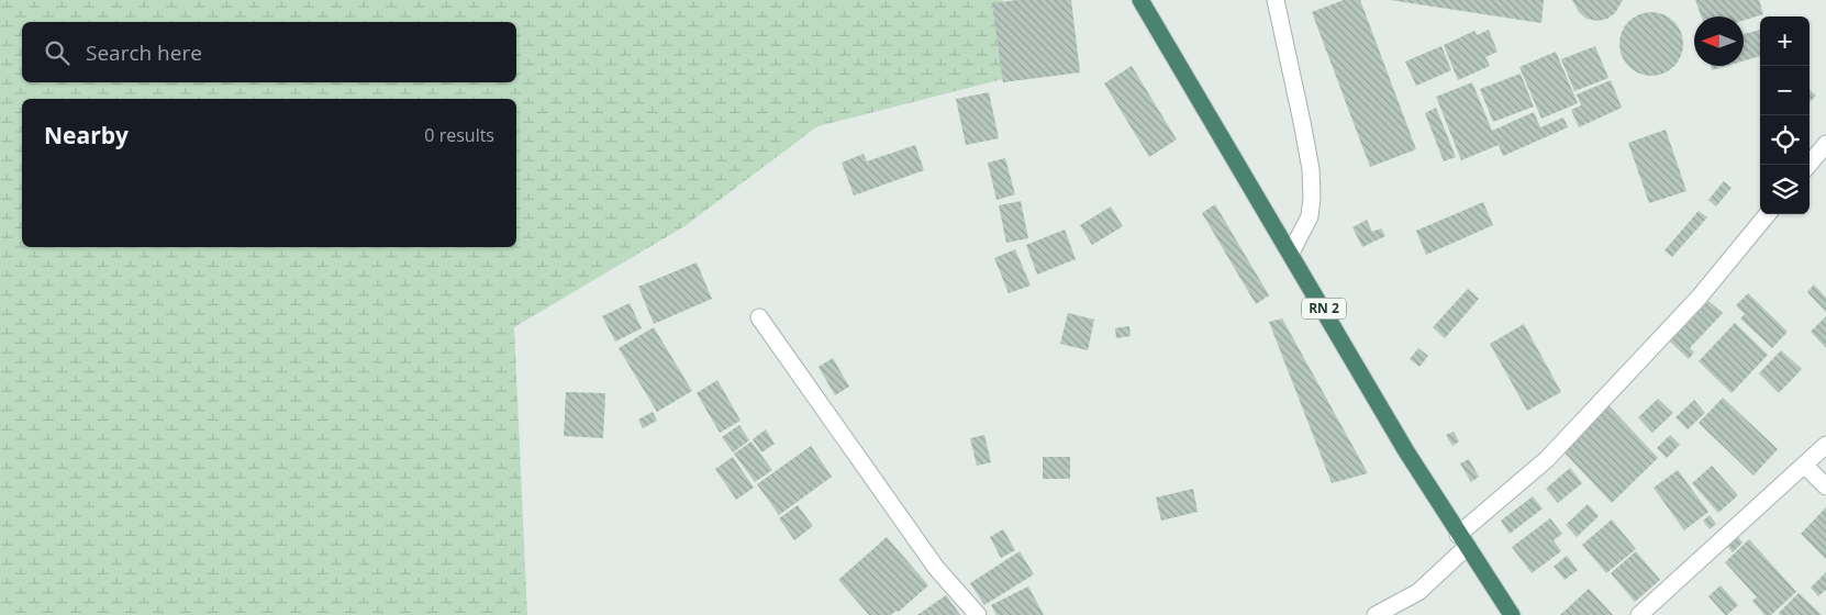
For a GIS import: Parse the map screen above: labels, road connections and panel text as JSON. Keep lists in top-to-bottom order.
{
  "streets": {
    "highway": ["RN 2"]
  },
  "north": "left",
  "page": {
    "map_buttons": ["+", "−"],
    "search": "Search here",
    "heading": ["Nearby", "0 results"]
  }
}
